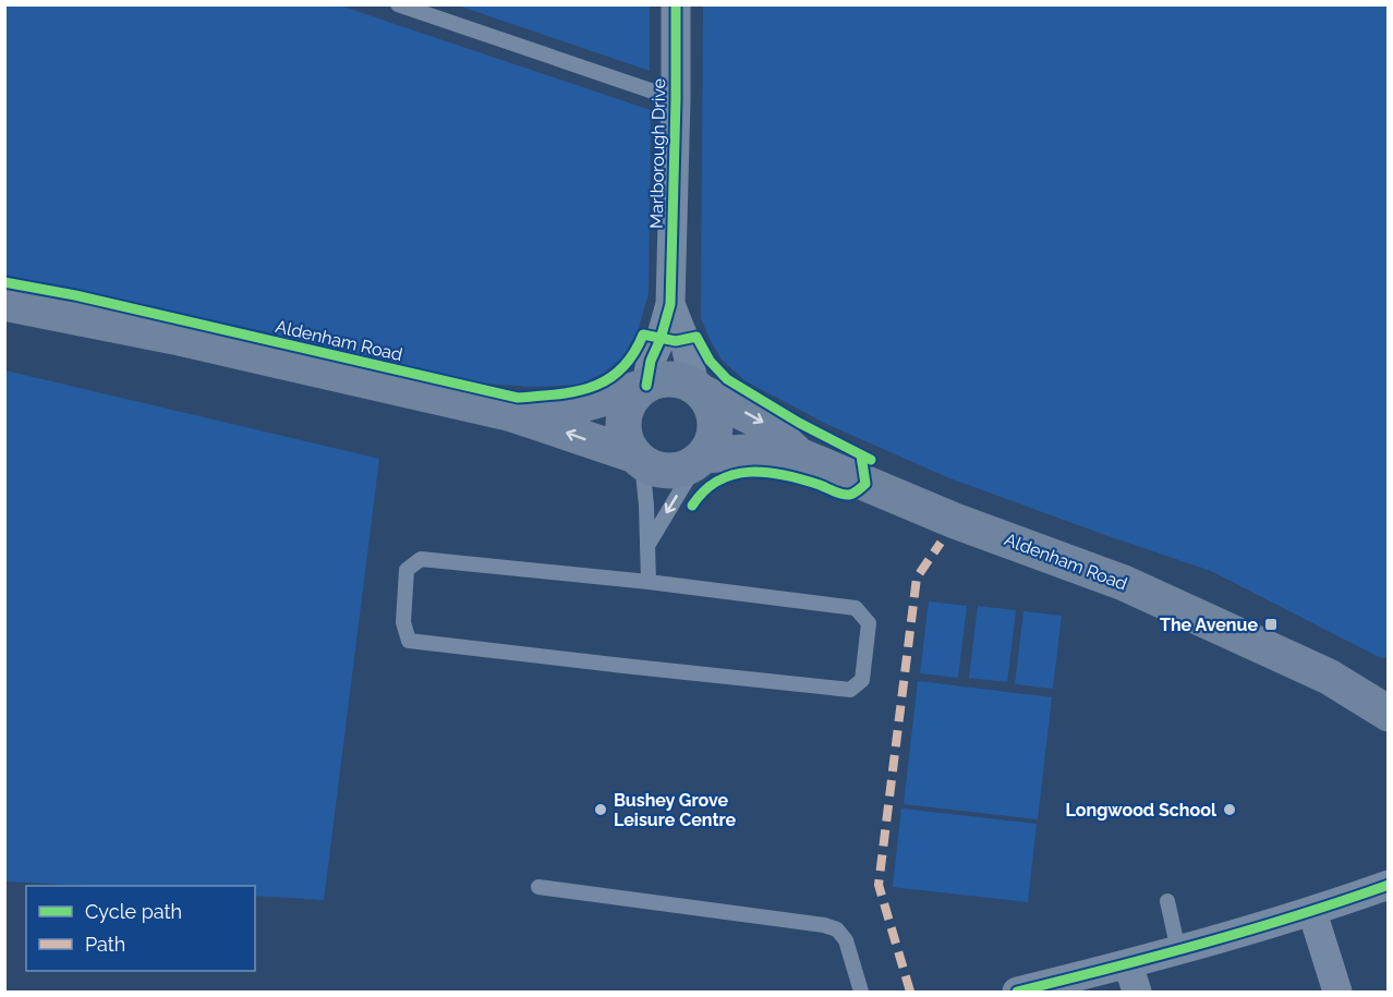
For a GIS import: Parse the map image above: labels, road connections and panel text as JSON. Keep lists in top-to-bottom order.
{
  "streets": {
    "main road": ["Aldenham Road"],
    "street": ["Marlborough Drive"]
  },
  "crossings": [
    ["Marlborough Drive", "Aldenham Road"]
  ],
  "places": {
    "transit": ["The Avenue"],
    "other": ["Bushey Grove Leisure Centre", "Longwood School"]
  },
  "legend": ["Cycle path", "Path"]
}
